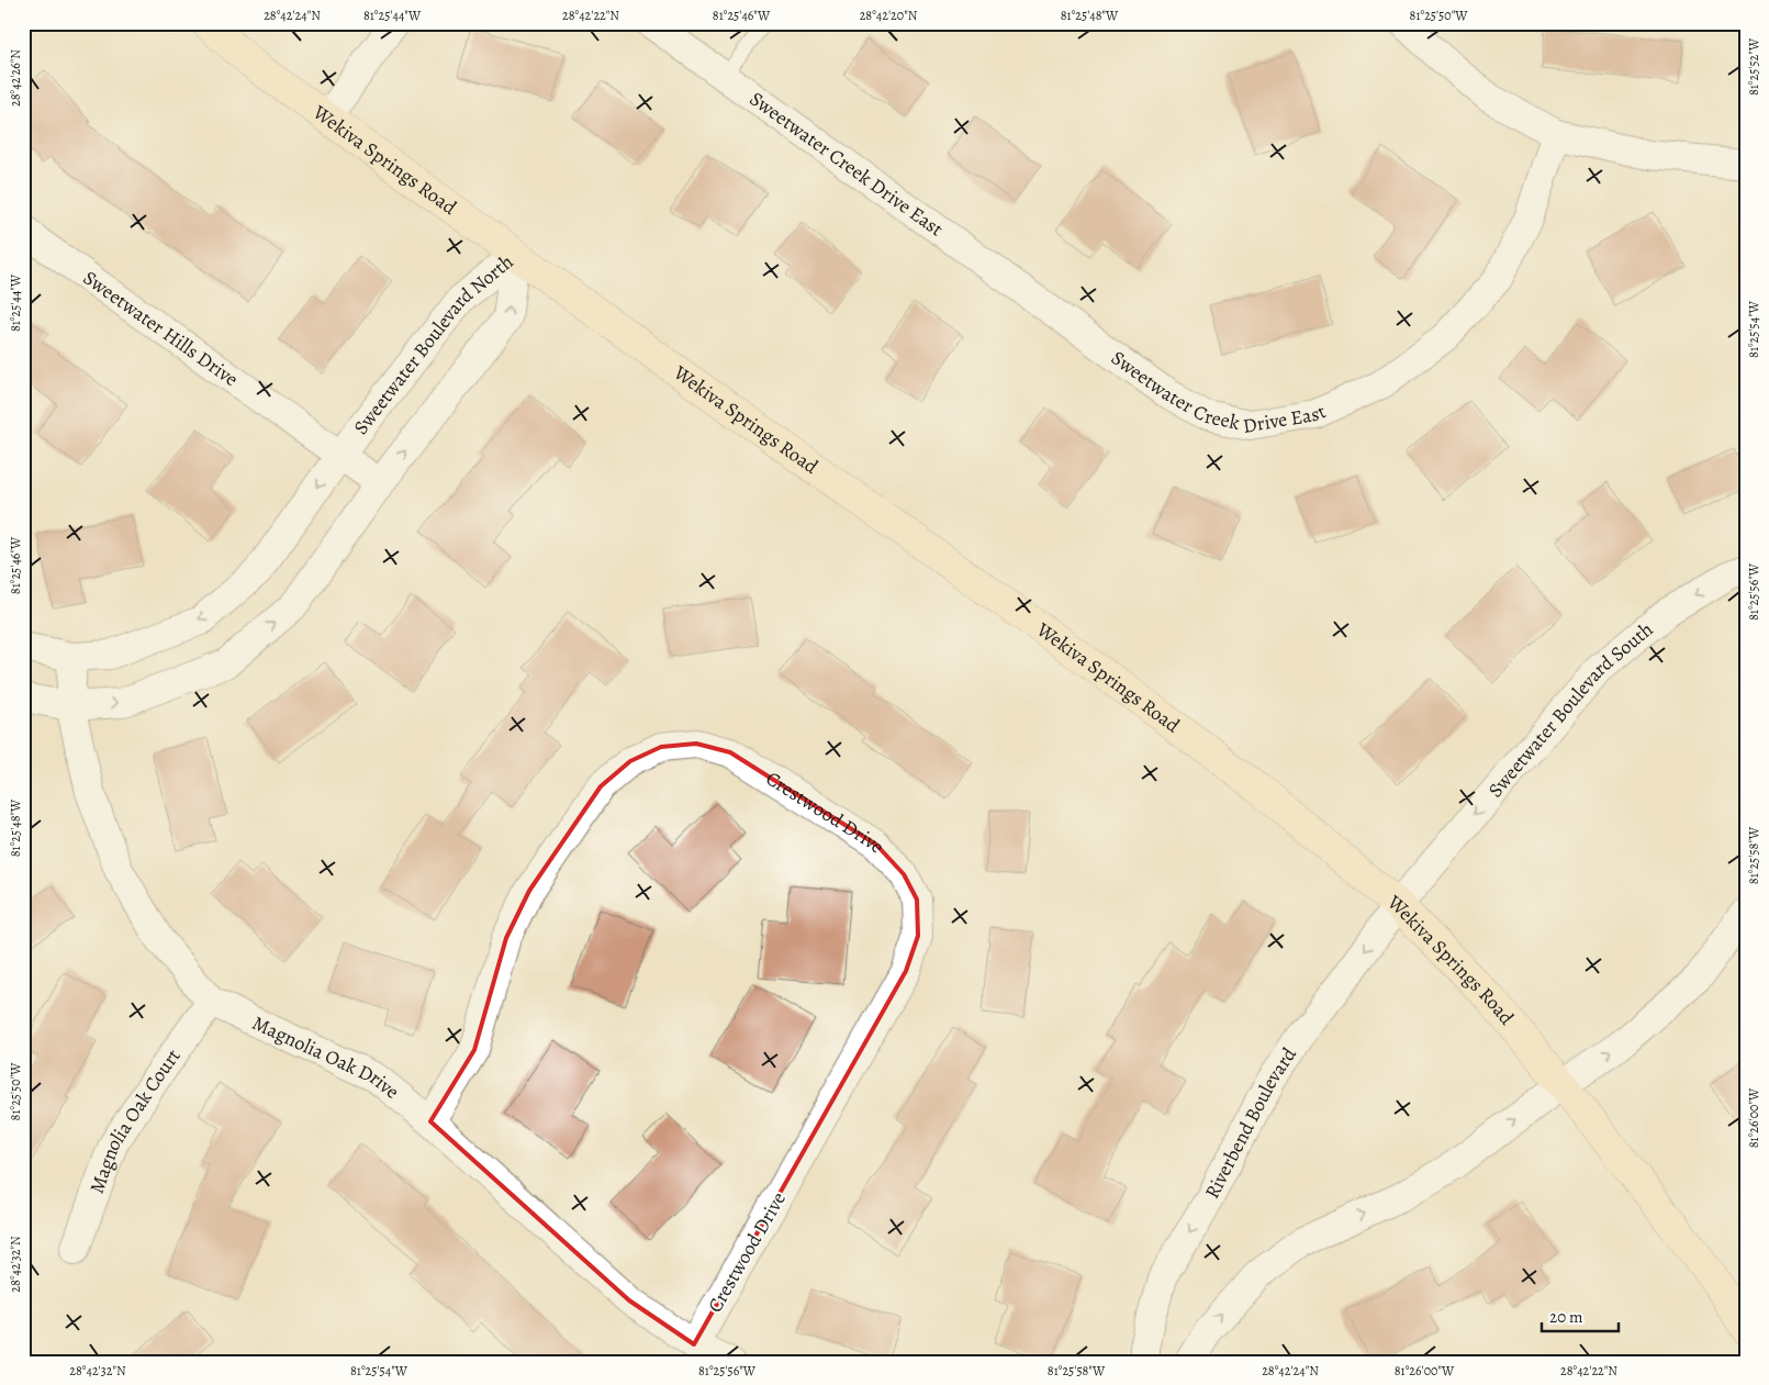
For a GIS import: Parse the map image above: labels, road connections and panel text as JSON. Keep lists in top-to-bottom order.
{
  "streets": {
    "main road": ["Wekiva Springs Road"],
    "street": [
      "Sweetwater Creek Drive East",
      "Sweetwater Hills Drive",
      "Sweetwater Boulevard North",
      "Sweetwater Boulevard South",
      "Crestwood Drive",
      "Magnolia Oak Drive",
      "Magnolia Oak Court",
      "Riverbend Boulevard"
    ]
  },
  "crossings": [
    ["Wekiva Springs Road", "Sweetwater Boulevard North"],
    ["Wekiva Springs Road", "Sweetwater Boulevard South"],
    ["Wekiva Springs Road", "Riverbend Boulevard"],
    ["Sweetwater Hills Drive", "Sweetwater Boulevard North"],
    ["Sweetwater Boulevard North", "Magnolia Oak Drive"],
    ["Sweetwater Boulevard South", "Riverbend Boulevard"],
    ["Crestwood Drive", "Magnolia Oak Drive"],
    ["Magnolia Oak Drive", "Magnolia Oak Court"]
  ],
  "one_way": ["Sweetwater Boulevard South", "Riverbend Boulevard"],
  "scale_bar": "20 m",
  "coordinates": [
    "28°42'24\"N",
    "81°25'44\"W",
    "28°42'22\"N",
    "81°25'46\"W",
    "28°42'20\"N",
    "81°25'48\"W",
    "81°25'50\"W",
    "81°25'52\"W",
    "28°42'26\"N",
    "81°25'54\"W",
    "81°25'56\"W",
    "81°25'58\"W",
    "81°26'00\"W",
    "28°42'32\"N"
  ]
}
